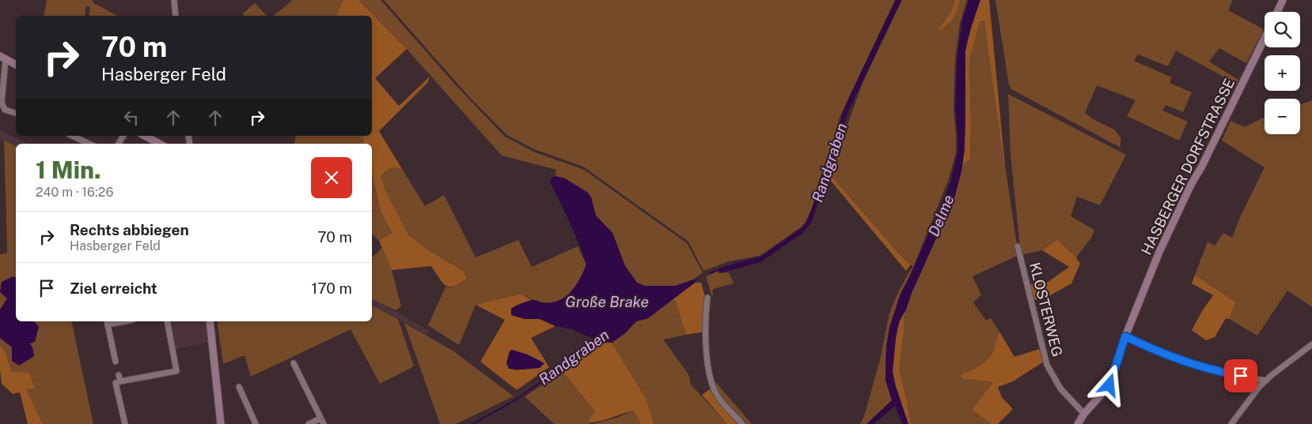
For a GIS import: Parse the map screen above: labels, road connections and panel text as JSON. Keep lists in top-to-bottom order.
{
  "streets": {
    "street": ["HASBERGER DORFSTRASSE", "KLOSTERWEG"]
  },
  "crossings": [
    ["HASBERGER DORFSTRASSE", "KLOSTERWEG"]
  ],
  "water": ["Randgraben", "Delme", "Große Brake"],
  "page": {
    "map_buttons": ["+", "−"],
    "turn": ["70 m", "Hasberger Feld"],
    "heading": ["1 Min.", "240 m · 16:26"],
    "list": [
      {
        "name": "Rechts abbiegen",
        "note": "Hasberger Feld",
        "value": "70 m"
      },
      {
        "name": "Ziel erreicht",
        "value": "170 m"
      }
    ]
  }
}
